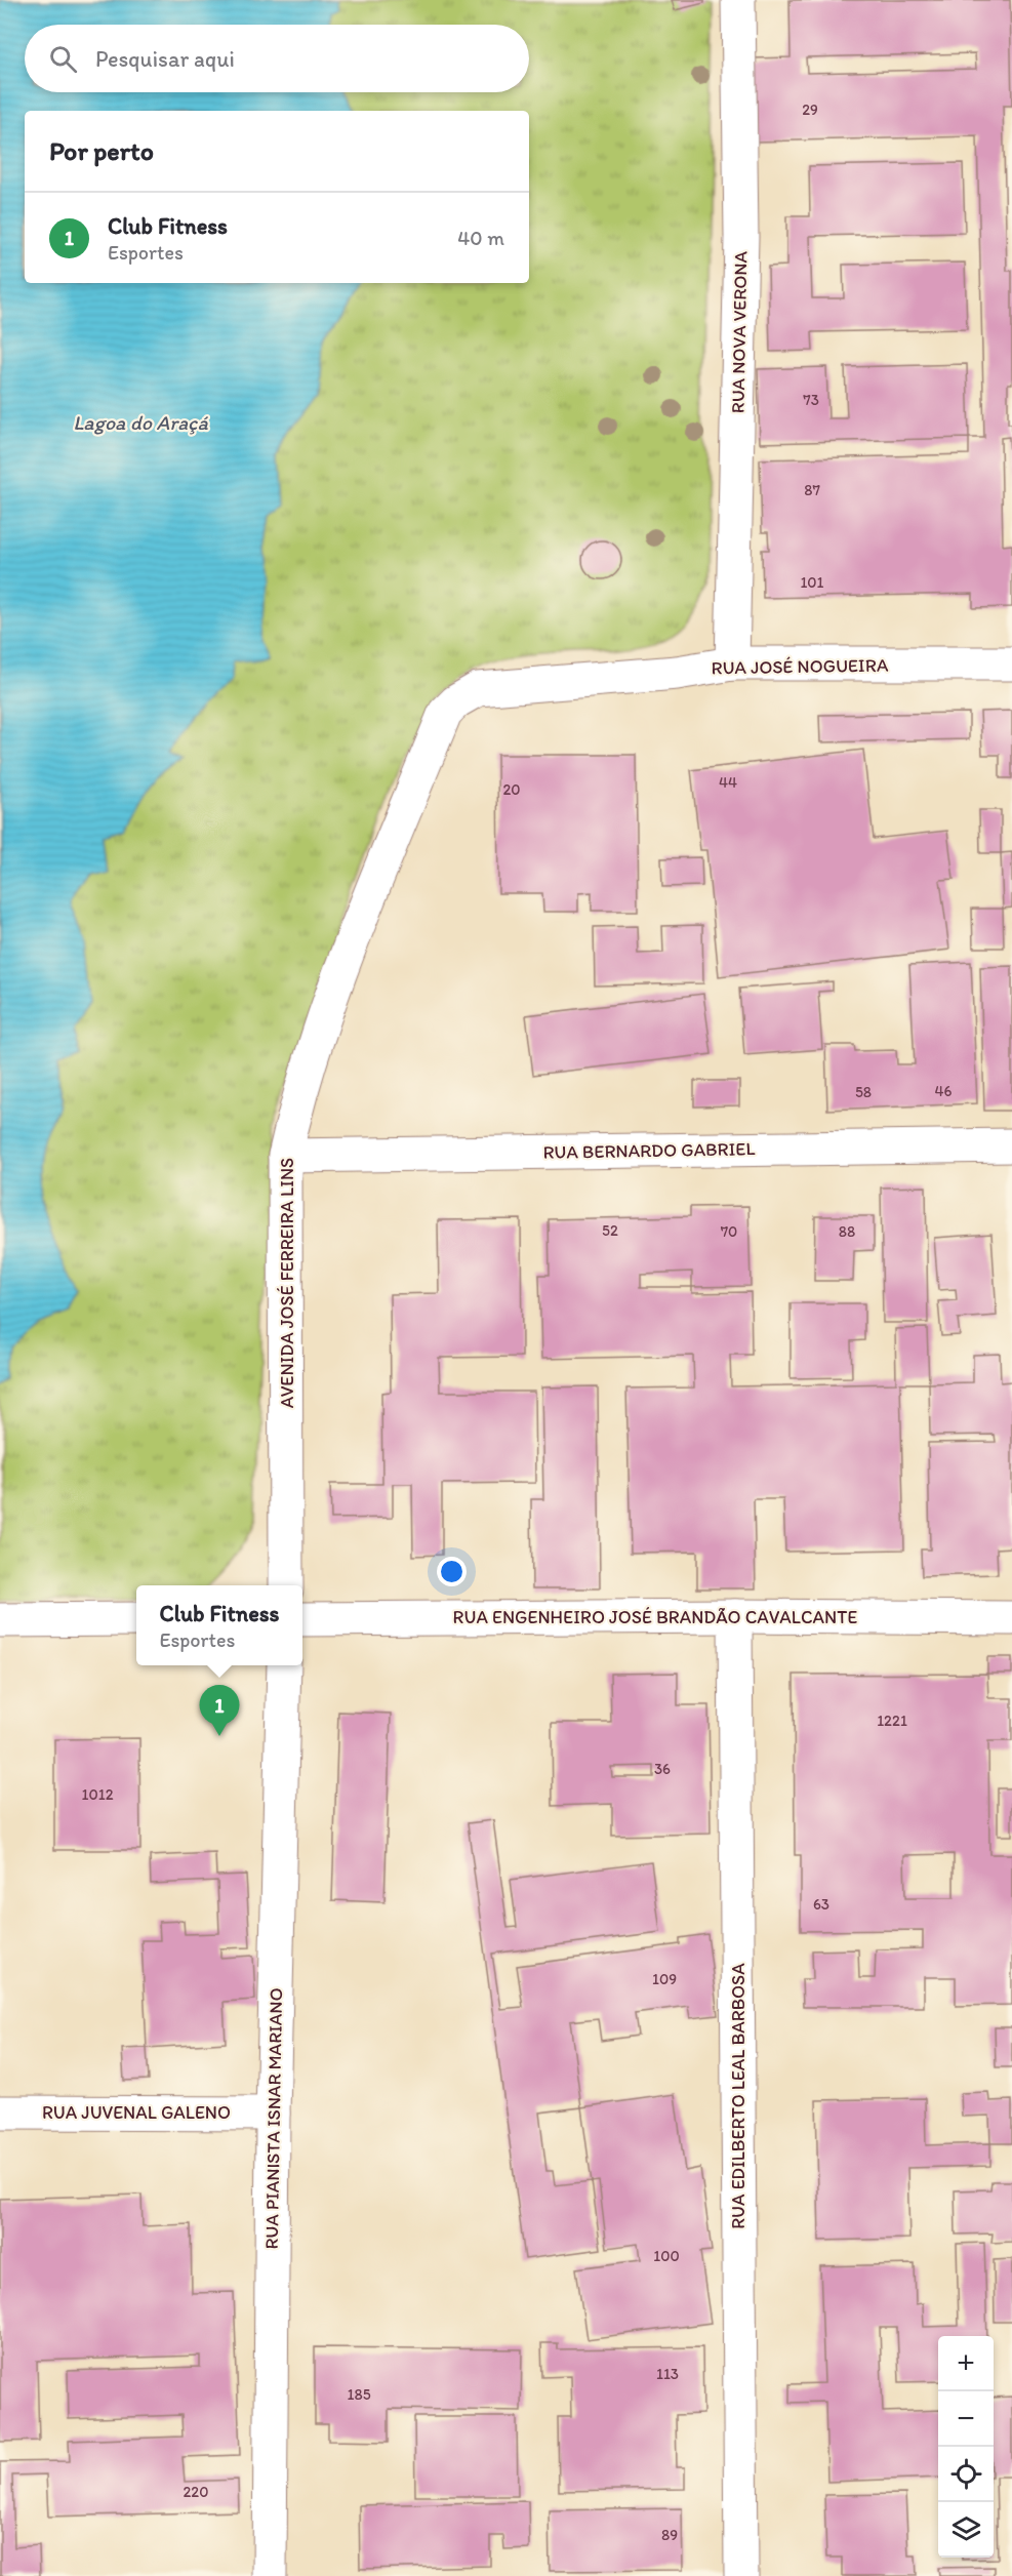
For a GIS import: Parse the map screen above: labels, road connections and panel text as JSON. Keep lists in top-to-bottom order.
{
  "streets": {
    "street": [
      "RUA NOVA VERONA",
      "RUA JOSÉ NOGUEIRA",
      "RUA BERNARDO GABRIEL",
      "AVENIDA JOSÉ FERREIRA LINS",
      "RUA ENGENHEIRO JOSÉ BRANDÃO CAVALCANTE",
      "RUA EDILBERTO LEAL BARBOSA",
      "RUA JUVENAL GALENO",
      "RUA PIANISTA ISNAR MARIANO"
    ]
  },
  "crossings": [
    ["RUA NOVA VERONA", "RUA JOSÉ NOGUEIRA"],
    ["RUA JOSÉ NOGUEIRA", "AVENIDA JOSÉ FERREIRA LINS"],
    ["RUA BERNARDO GABRIEL", "AVENIDA JOSÉ FERREIRA LINS"],
    ["RUA ENGENHEIRO JOSÉ BRANDÃO CAVALCANTE", "RUA EDILBERTO LEAL BARBOSA"],
    ["RUA JUVENAL GALENO", "RUA PIANISTA ISNAR MARIANO"]
  ],
  "water": ["Lagoa do Araçá"],
  "house_numbers": [
    "29",
    "73",
    "87",
    "101",
    "44",
    "20",
    "46",
    "58",
    "52",
    "70",
    "88",
    "1221",
    "36",
    "1012",
    "63",
    "109",
    "100",
    "113",
    "185",
    "220",
    "89"
  ],
  "page": {
    "search": "Pesquisar aqui",
    "heading": "Por perto",
    "list": [
      {
        "mark": "1",
        "name": "Club Fitness",
        "note": "Esportes",
        "value": "40 m"
      }
    ],
    "popup": ["Club Fitness", "Esportes"],
    "pins": "1",
    "map_buttons": ["+", "−"]
  }
}
